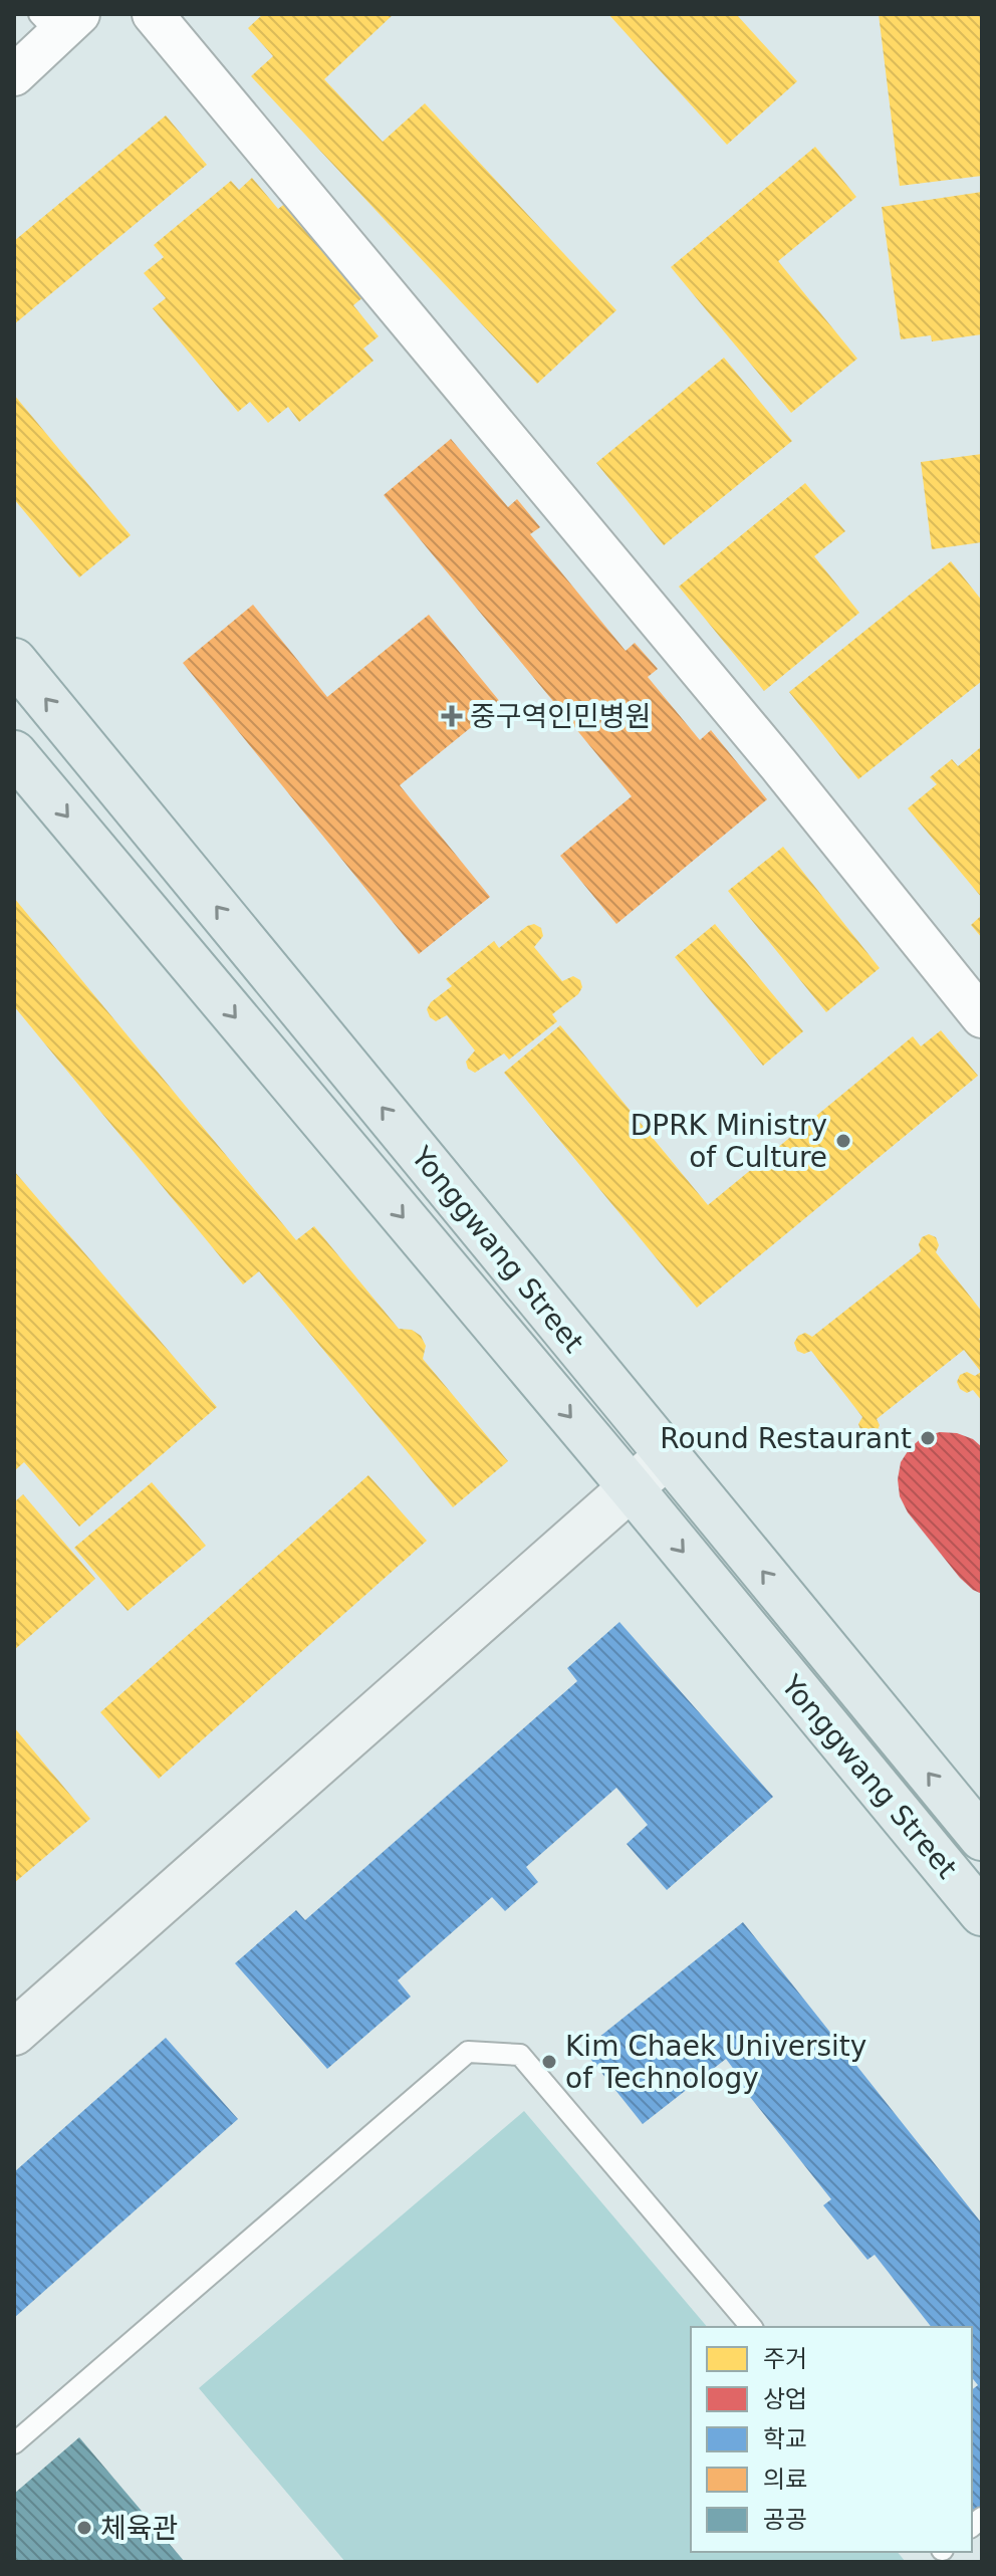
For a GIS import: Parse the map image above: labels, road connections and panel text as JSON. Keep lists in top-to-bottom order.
{
  "streets": {
    "main road": ["Yonggwang Street"]
  },
  "places": {
    "health": ["중구역인민병원"],
    "other": [
      "DPRK Ministry of Culture",
      "Round Restaurant",
      "Kim Chaek University of Technology",
      "체육관"
    ]
  },
  "legend": [
    "주거",
    "상업",
    "학교",
    "의료",
    "공공"
  ]
}
